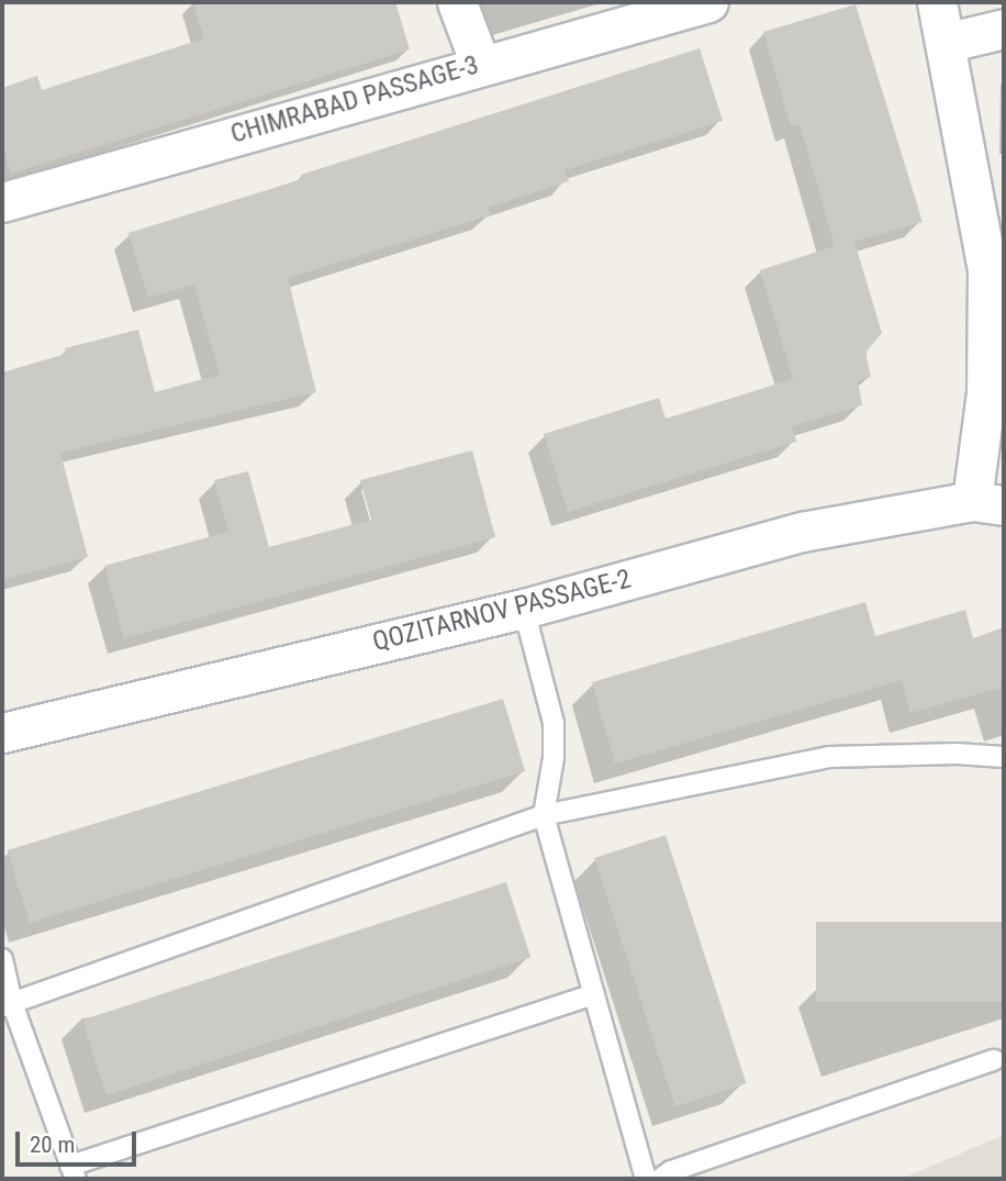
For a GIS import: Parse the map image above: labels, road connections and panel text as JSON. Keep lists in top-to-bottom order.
{
  "streets": {
    "street": ["CHIMRАBАD PASSAGE-3", "QOZITARNOV PASSAGE-2"]
  },
  "scale_bar": "20 m"
}
